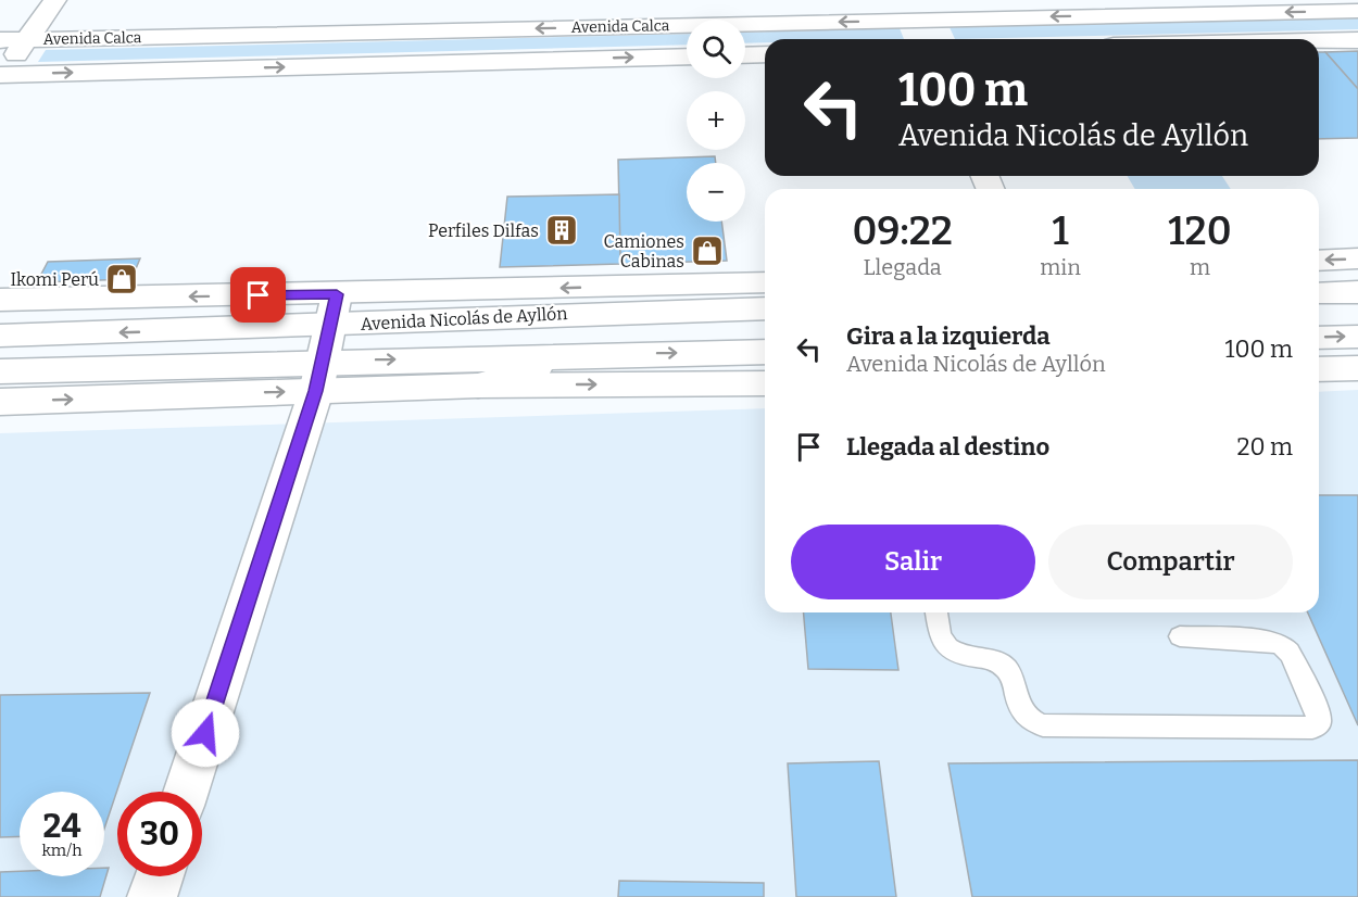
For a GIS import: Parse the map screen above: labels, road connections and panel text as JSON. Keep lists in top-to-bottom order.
{
  "streets": {
    "street": ["Avenida Calca", "Avenida Nicolás de Ayllón"]
  },
  "places": {
    "building": ["Perfiles Dilfas"],
    "shop": ["Camiones Cabinas", "Ikomi Perú"]
  },
  "page": {
    "map_buttons": ["+", "−"],
    "turn": ["100 m", "Avenida Nicolás de Ayllón"],
    "eta": [
      "09:22",
      "Llegada",
      "1",
      "min",
      "120",
      "m"
    ],
    "list": [
      {
        "name": "Gira a la izquierda",
        "note": "Avenida Nicolás de Ayllón",
        "value": "100 m"
      },
      {
        "name": "Llegada al destino",
        "value": "20 m"
      }
    ],
    "buttons": ["Salir", "Compartir"],
    "speed": "24 km/h",
    "limit": "30"
  }
}
